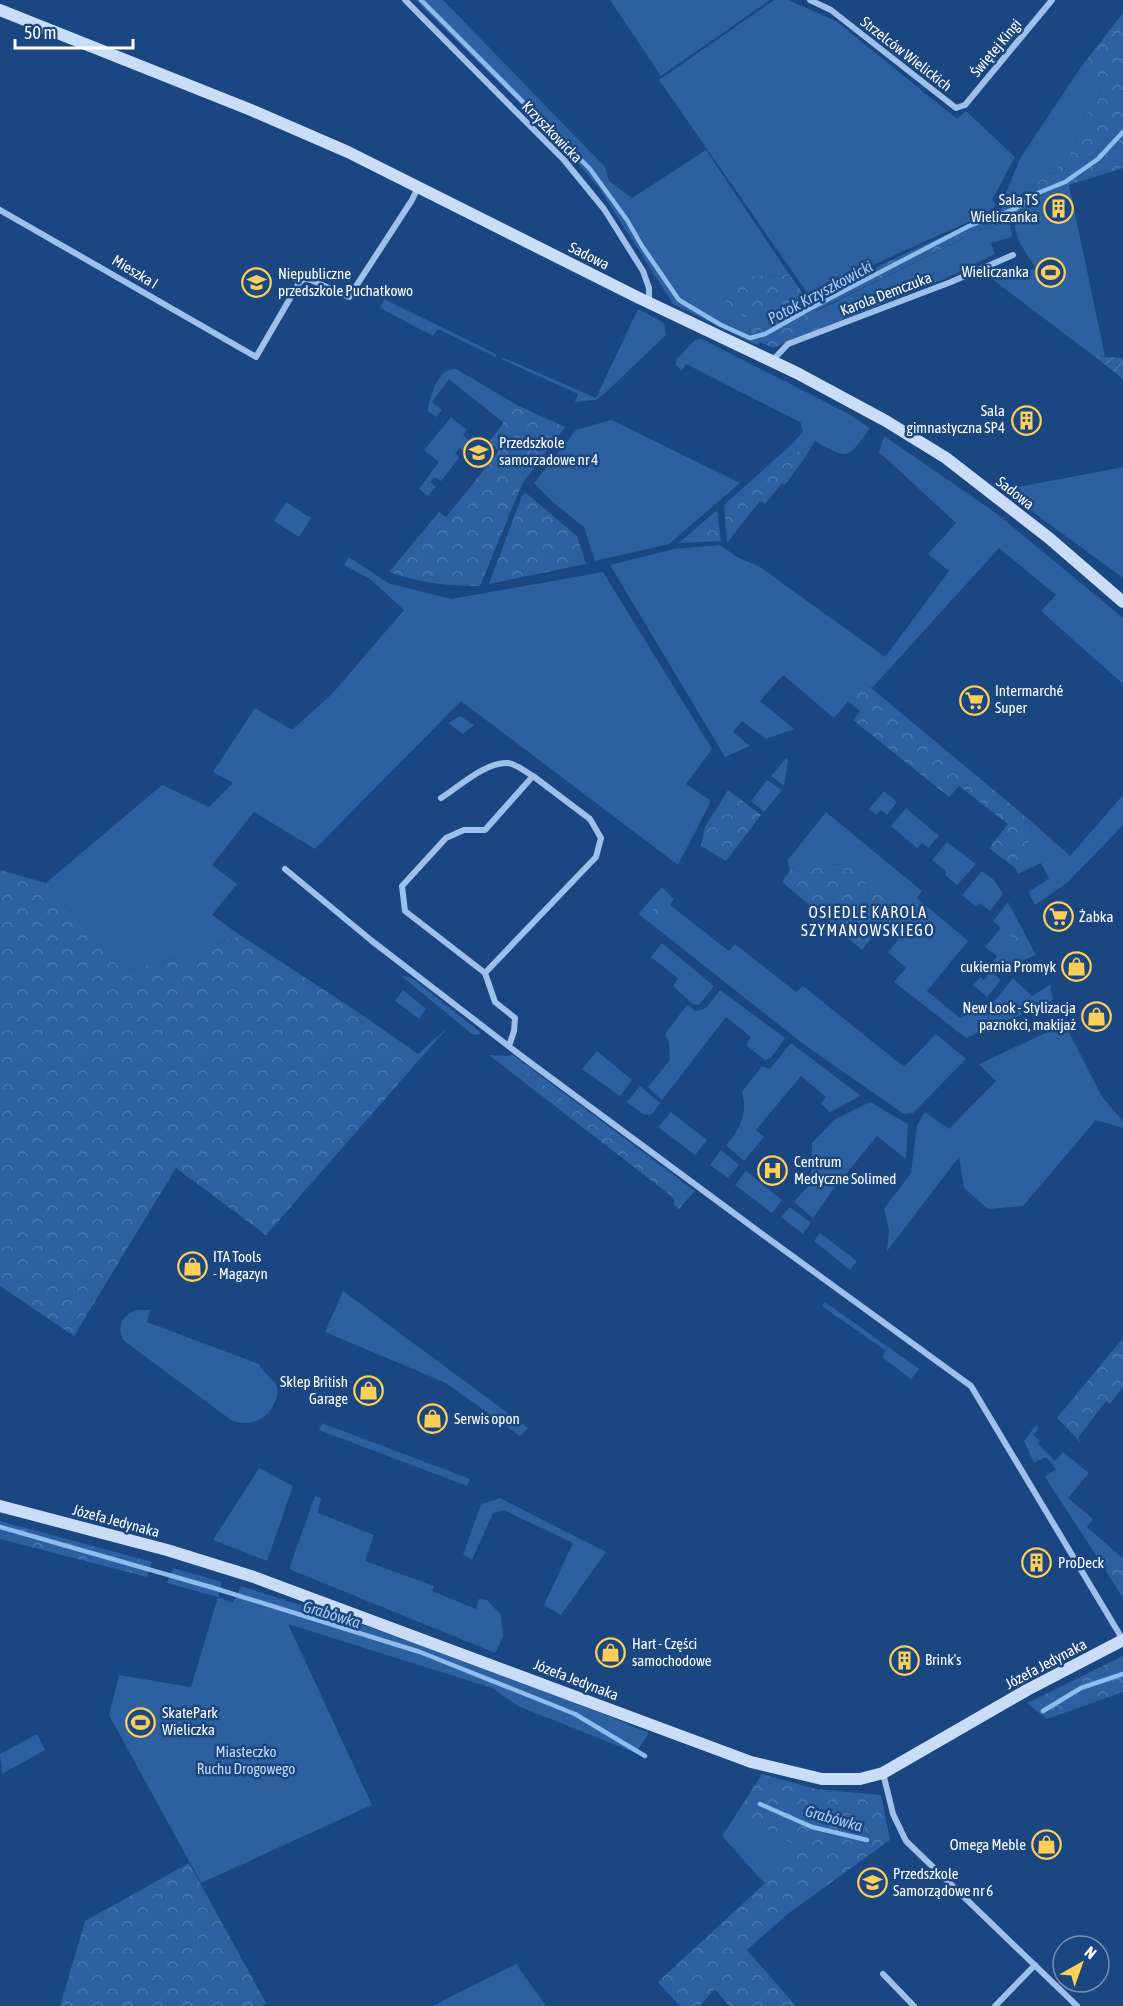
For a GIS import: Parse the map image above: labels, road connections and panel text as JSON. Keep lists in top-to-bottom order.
{
  "streets": {
    "street": [
      "Świętej Kingi",
      "Strzelców Wielickich",
      "Krzyszkowicka",
      "Sadowa",
      "Mieszka I",
      "Karola Demczuka",
      "Józefa Jedynaka"
    ]
  },
  "crossings": [
    ["Świętej Kingi", "Strzelców Wielickich"],
    ["Krzyszkowicka", "Sadowa"],
    ["Sadowa", "Mieszka I"],
    ["Sadowa", "Karola Demczuka"]
  ],
  "districts": ["OSIEDLE KAROLA SZYMANOWSKIEGO"],
  "water": ["Potok Krzyszkowicki", "Grabówka"],
  "parks": ["Miasteczko Ruchu Drogowego"],
  "places": {
    "building": [
      "Sala TS Wieliczanka",
      "Sala gimnastyczna SP4",
      "ProDeck",
      "Brink's"
    ],
    "sports": ["Wieliczanka", "SkatePark Wieliczka"],
    "school or university": ["Niepubliczne przedszkole Puchatkowo", "Przedszkole samorzadowe nr 4", "Przedszkole Samorządowe nr 6"],
    "supermarket": ["Intermarché Super", "Żabka"],
    "shop": [
      "cukiernia Promyk",
      "New Look - Stylizacja paznokci, makijaż",
      "ITA Tools - Magazyn",
      "Sklep British Garage",
      "Serwis opon",
      "Hart - Części samochodowe",
      "Omega Meble"
    ],
    "hospital": ["Centrum Medyczne Solimed"]
  },
  "scale_bar": "50 m",
  "north": "top right"
}
